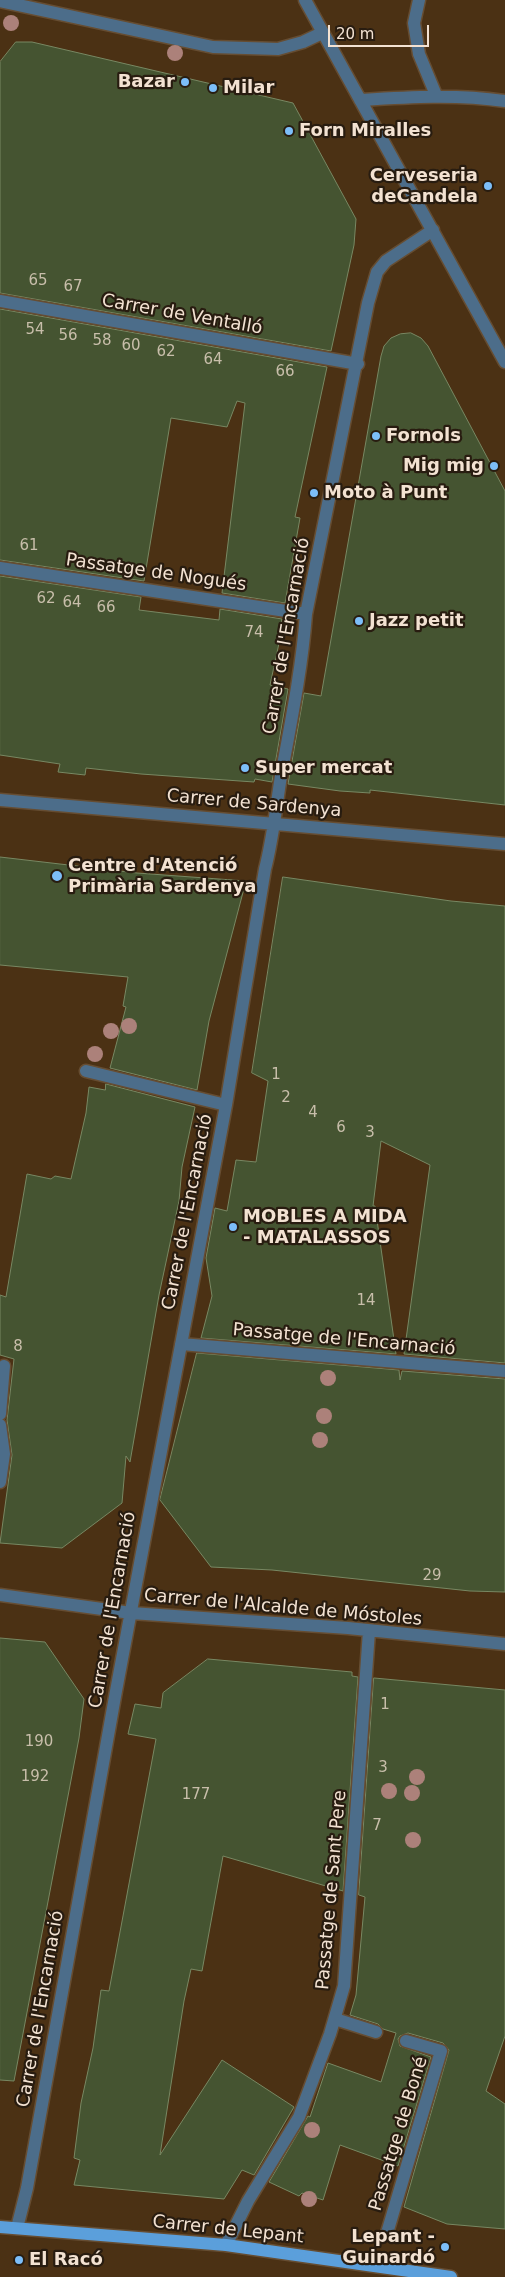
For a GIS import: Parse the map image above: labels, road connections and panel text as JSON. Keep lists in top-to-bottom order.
{
  "streets": {
    "main road": ["Carrer de Lepant"],
    "street": [
      "Carrer de Ventalló",
      "Passatge de Nogués",
      "Carrer de l'Encarnació",
      "Carrer de Sardenya",
      "Passatge de l'Encarnació",
      "Carrer de l'Alcalde de Móstoles",
      "Passatge de Sant Pere",
      "Passatge de Boné"
    ]
  },
  "crossings": [
    ["Carrer de Ventalló", "Carrer de l'Encarnació"],
    ["Passatge de Nogués", "Carrer de l'Encarnació"],
    ["Carrer de l'Encarnació", "Carrer de Sardenya"],
    ["Carrer de l'Encarnació", "Passatge de l'Encarnació"],
    ["Carrer de l'Encarnació", "Carrer de l'Alcalde de Móstoles"],
    ["Carrer de l'Encarnació", "Carrer de Lepant"],
    ["Carrer de l'Alcalde de Móstoles", "Passatge de Sant Pere"],
    ["Passatge de Sant Pere", "Carrer de Lepant"]
  ],
  "places": [
    "Bazar",
    "Milar",
    "Forn Miralles",
    "Cerveseria deCandela",
    "Fornols",
    "Mig mig",
    "Moto à Punt",
    "Jazz petit",
    "Super mercat",
    "Centre d'Atenció Primària Sardenya",
    "MOBLES A MIDA - MATALASSOS",
    "Lepant - Guinardó",
    "El Racó"
  ],
  "house_numbers": [
    "65",
    "67",
    "54",
    "56",
    "58",
    "60",
    "62",
    "64",
    "66",
    "61",
    "62",
    "64",
    "66",
    "74",
    "1",
    "2",
    "4",
    "6",
    "3",
    "14",
    "8",
    "29",
    "1",
    "190",
    "3",
    "192",
    "177",
    "7"
  ],
  "scale_bar": "20 m"
}
